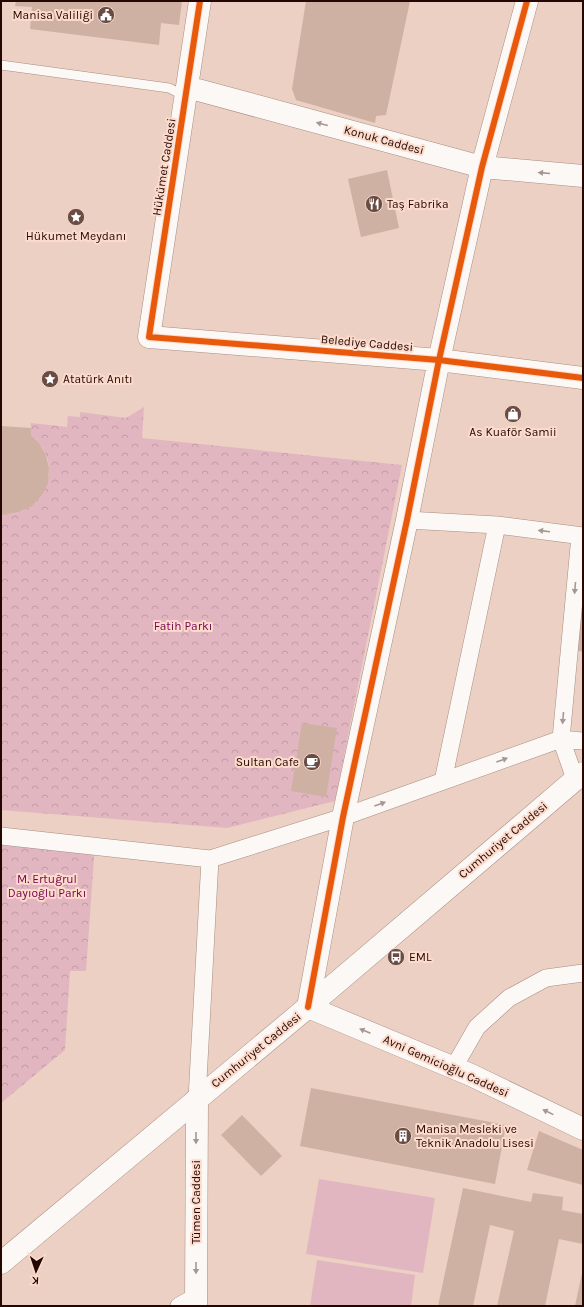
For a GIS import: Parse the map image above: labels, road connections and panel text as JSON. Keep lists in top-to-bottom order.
{
  "streets": {
    "street": [
      "Konuk Caddesi",
      "Hükümet Caddesi",
      "Belediye Caddesi",
      "Cumhuriyet Caddesi",
      "Avni Gemicioğlu Caddesi",
      "Tümen Caddesi"
    ]
  },
  "crossings": [
    ["Konuk Caddesi", "Hükümet Caddesi"],
    ["Hükümet Caddesi", "Belediye Caddesi"],
    ["Cumhuriyet Caddesi", "Avni Gemicioğlu Caddesi"],
    ["Cumhuriyet Caddesi", "Tümen Caddesi"]
  ],
  "one_way": ["Konuk Caddesi", "Avni Gemicioğlu Caddesi", "Tümen Caddesi"],
  "parks": ["Fatih Parkı", "M. Ertuğrul Dayıoğlu Parkı"],
  "places": {
    "public building": ["Manisa Valiliği"],
    "restaurant": ["Taş Fabrika"],
    "place": ["Hükumet Meydanı", "Atatürk Anıtı"],
    "shop": ["As Kuaför Samii"],
    "cafe": ["Sultan Cafe"],
    "bus stop": ["EML"],
    "building": ["Manisa Mesleki ve Teknik Anadolu Lisesi"]
  },
  "north": "bottom"
}
